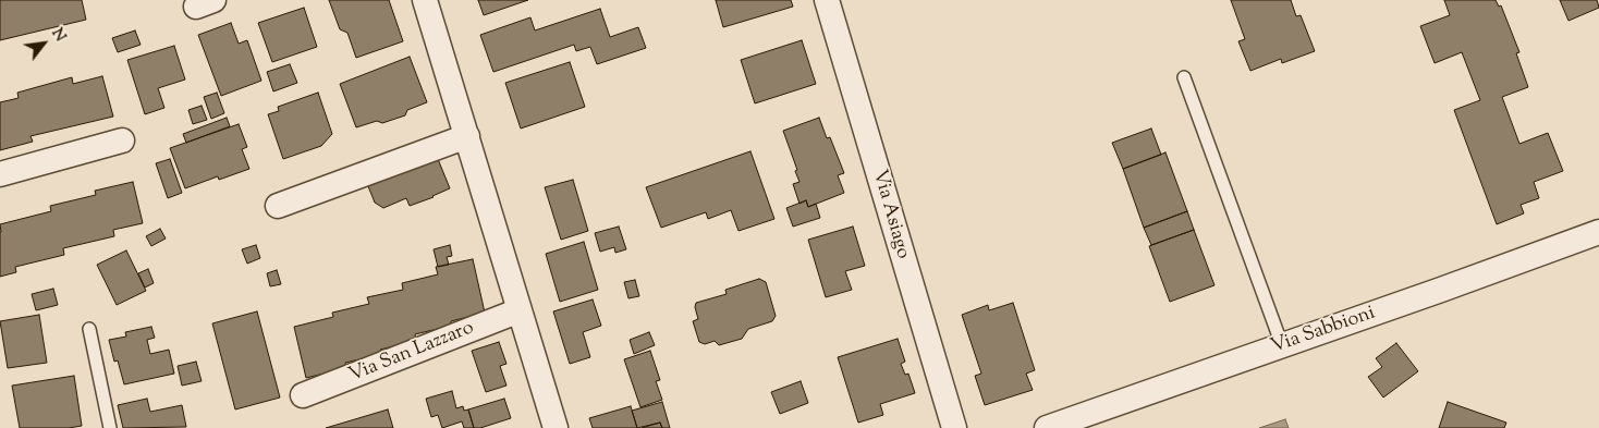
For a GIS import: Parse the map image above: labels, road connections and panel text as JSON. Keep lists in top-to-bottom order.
{
  "streets": {
    "street": ["Via Asiago", "Via Sabbioni", "Via San Lazzaro"]
  },
  "north": "top right"
}
